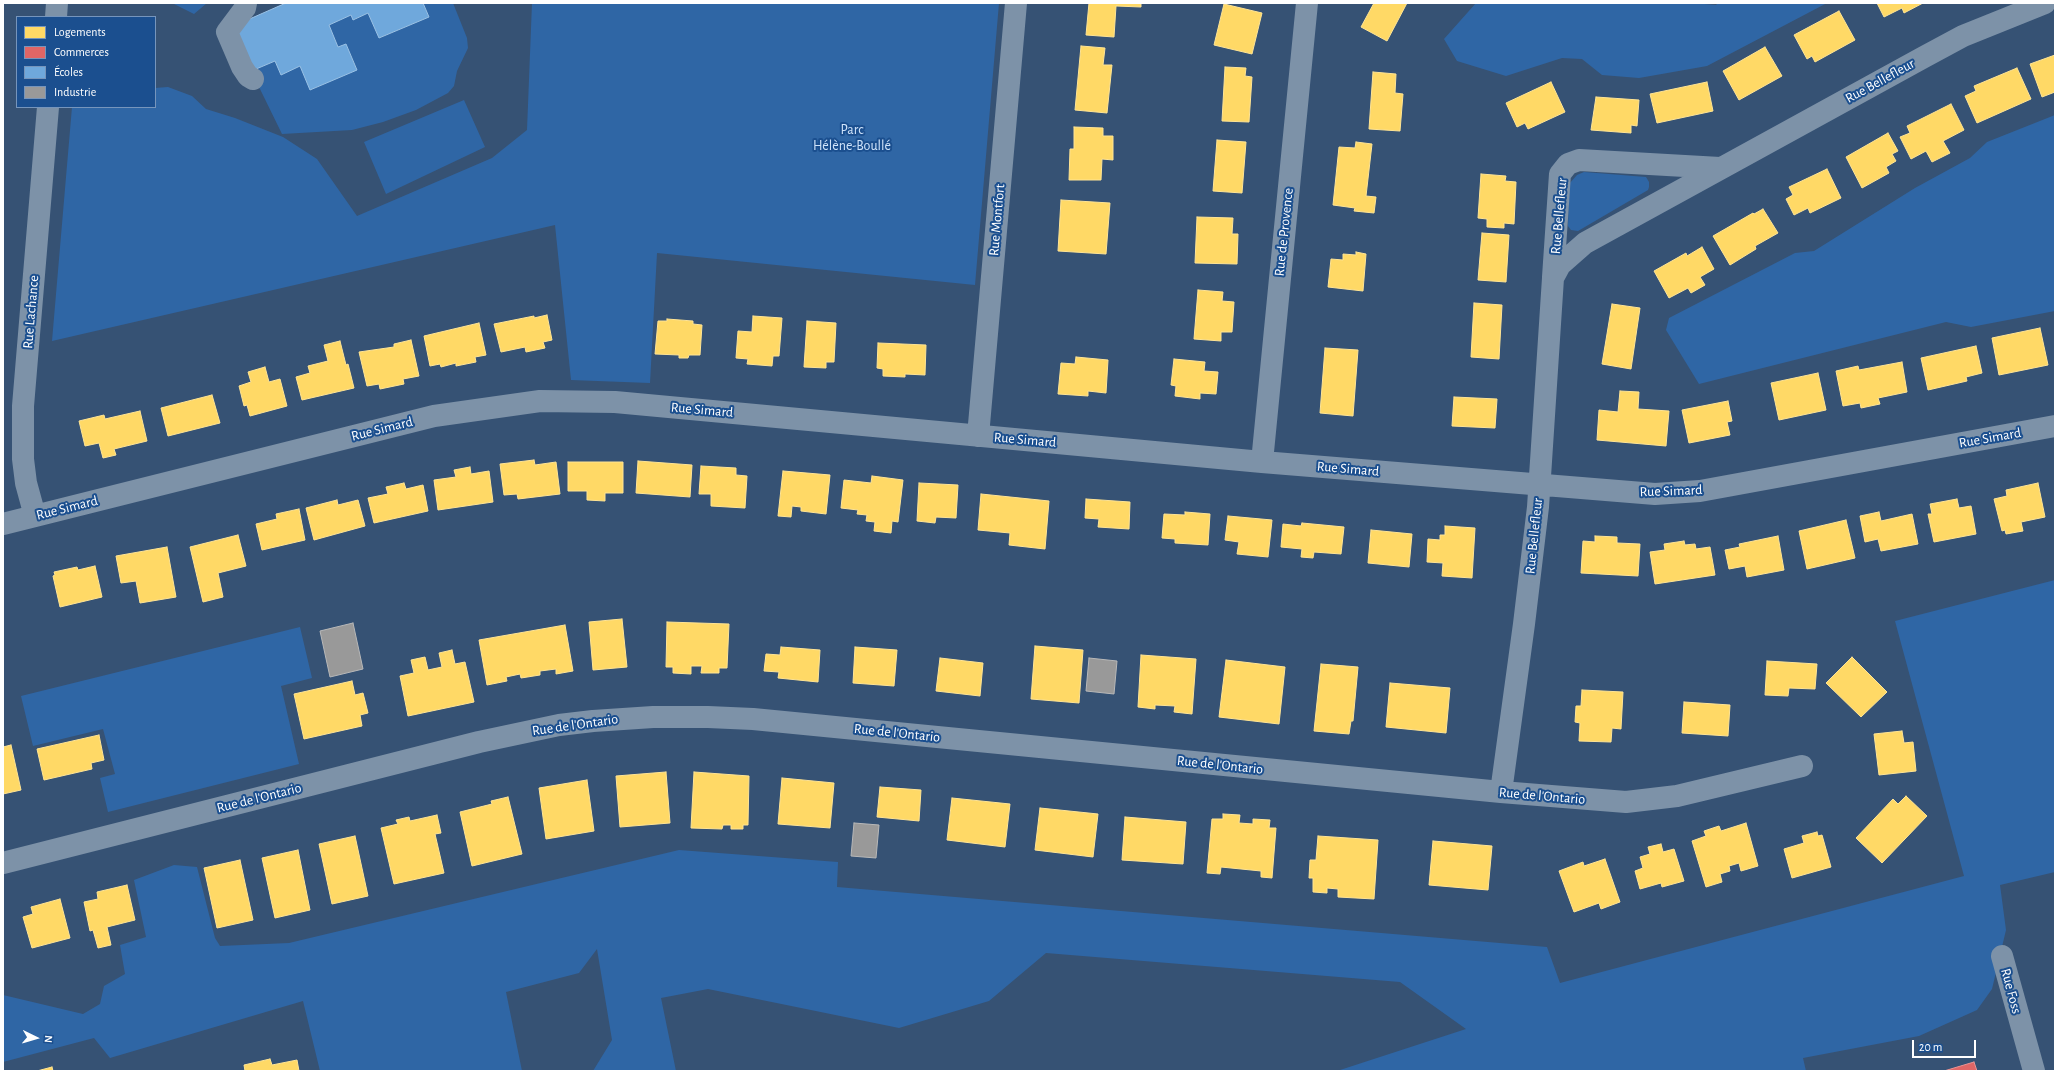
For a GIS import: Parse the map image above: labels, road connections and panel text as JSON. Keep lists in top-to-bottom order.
{
  "streets": {
    "street": [
      "Rue Bellefleur",
      "Rue Montfort",
      "Rue de Provence",
      "Rue Lachance",
      "Rue Simard",
      "Rue de l'Ontario",
      "Rue Foss"
    ]
  },
  "crossings": [
    ["Rue Bellefleur", "Rue Simard"],
    ["Rue Bellefleur", "Rue de l'Ontario"],
    ["Rue Montfort", "Rue Simard"],
    ["Rue de Provence", "Rue Simard"],
    ["Rue Lachance", "Rue Simard"]
  ],
  "parks": ["Parc Hélène-Boullé"],
  "legend": [
    "Logements",
    "Commerces",
    "Écoles",
    "Industrie"
  ],
  "scale_bar": "20 m",
  "north": "right"
}
